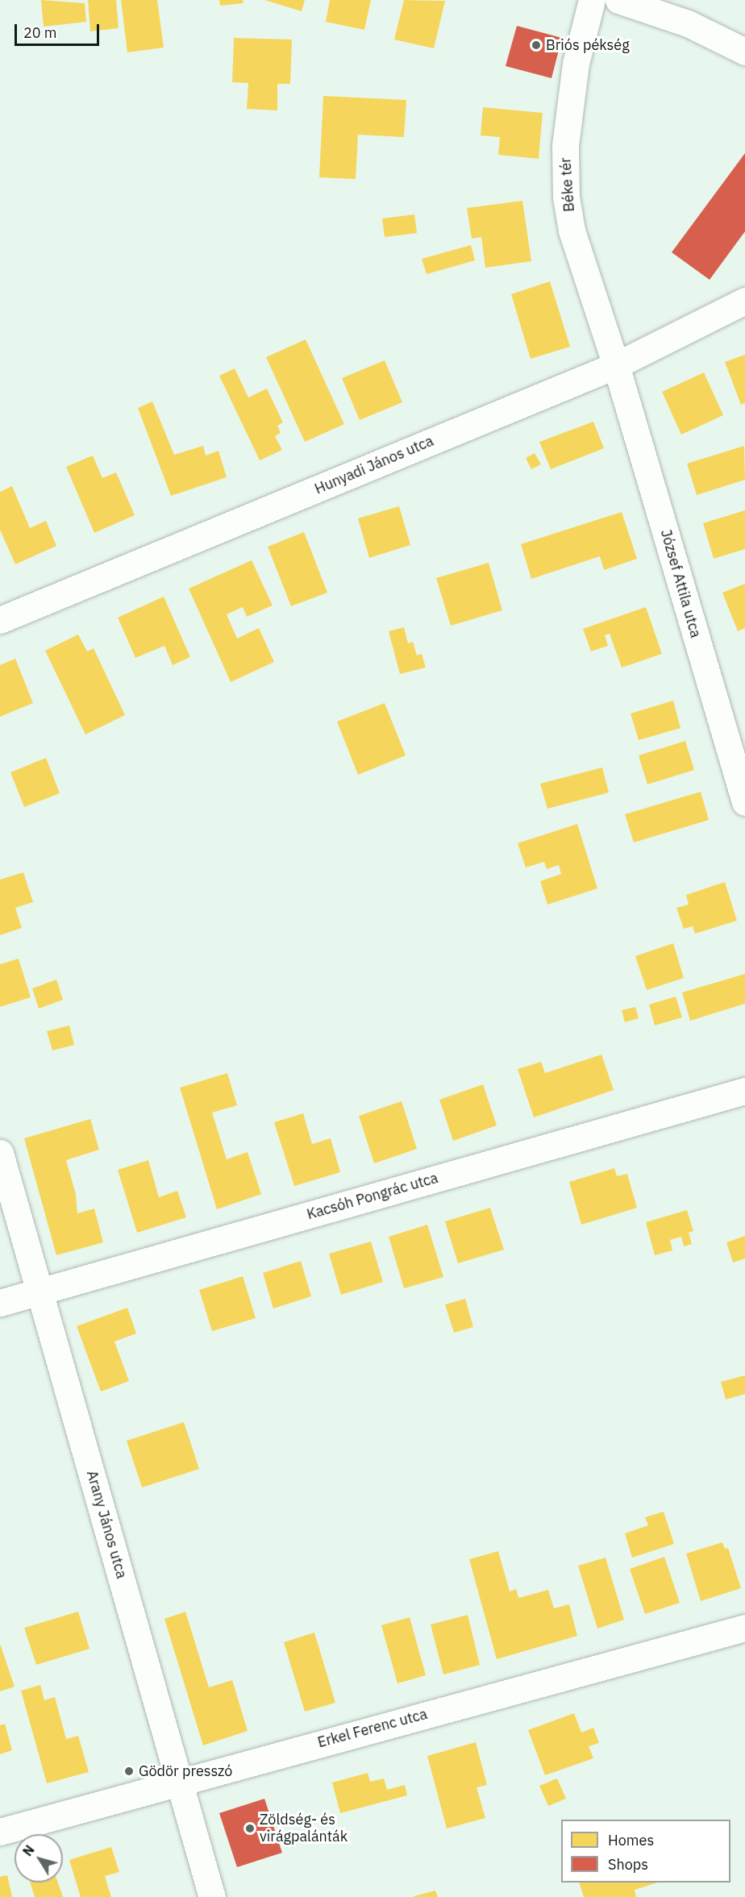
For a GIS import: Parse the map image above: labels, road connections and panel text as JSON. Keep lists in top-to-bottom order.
{
  "streets": {
    "street": [
      "Béke tér",
      "Hunyadi János utca",
      "József Attila utca",
      "Kacsóh Pongrác utca",
      "Arany János utca",
      "Erkel Ferenc utca"
    ]
  },
  "crossings": [
    ["Béke tér", "Hunyadi János utca"],
    ["Béke tér", "József Attila utca"],
    ["Hunyadi János utca", "József Attila utca"],
    ["Kacsóh Pongrác utca", "Arany János utca"],
    ["Arany János utca", "Erkel Ferenc utca"]
  ],
  "places": ["Briós pékség", "Gödör presszó", "Zöldség- és virágpalánták"],
  "legend": ["Homes", "Shops"],
  "scale_bar": "20 m",
  "north": "top left"
}
